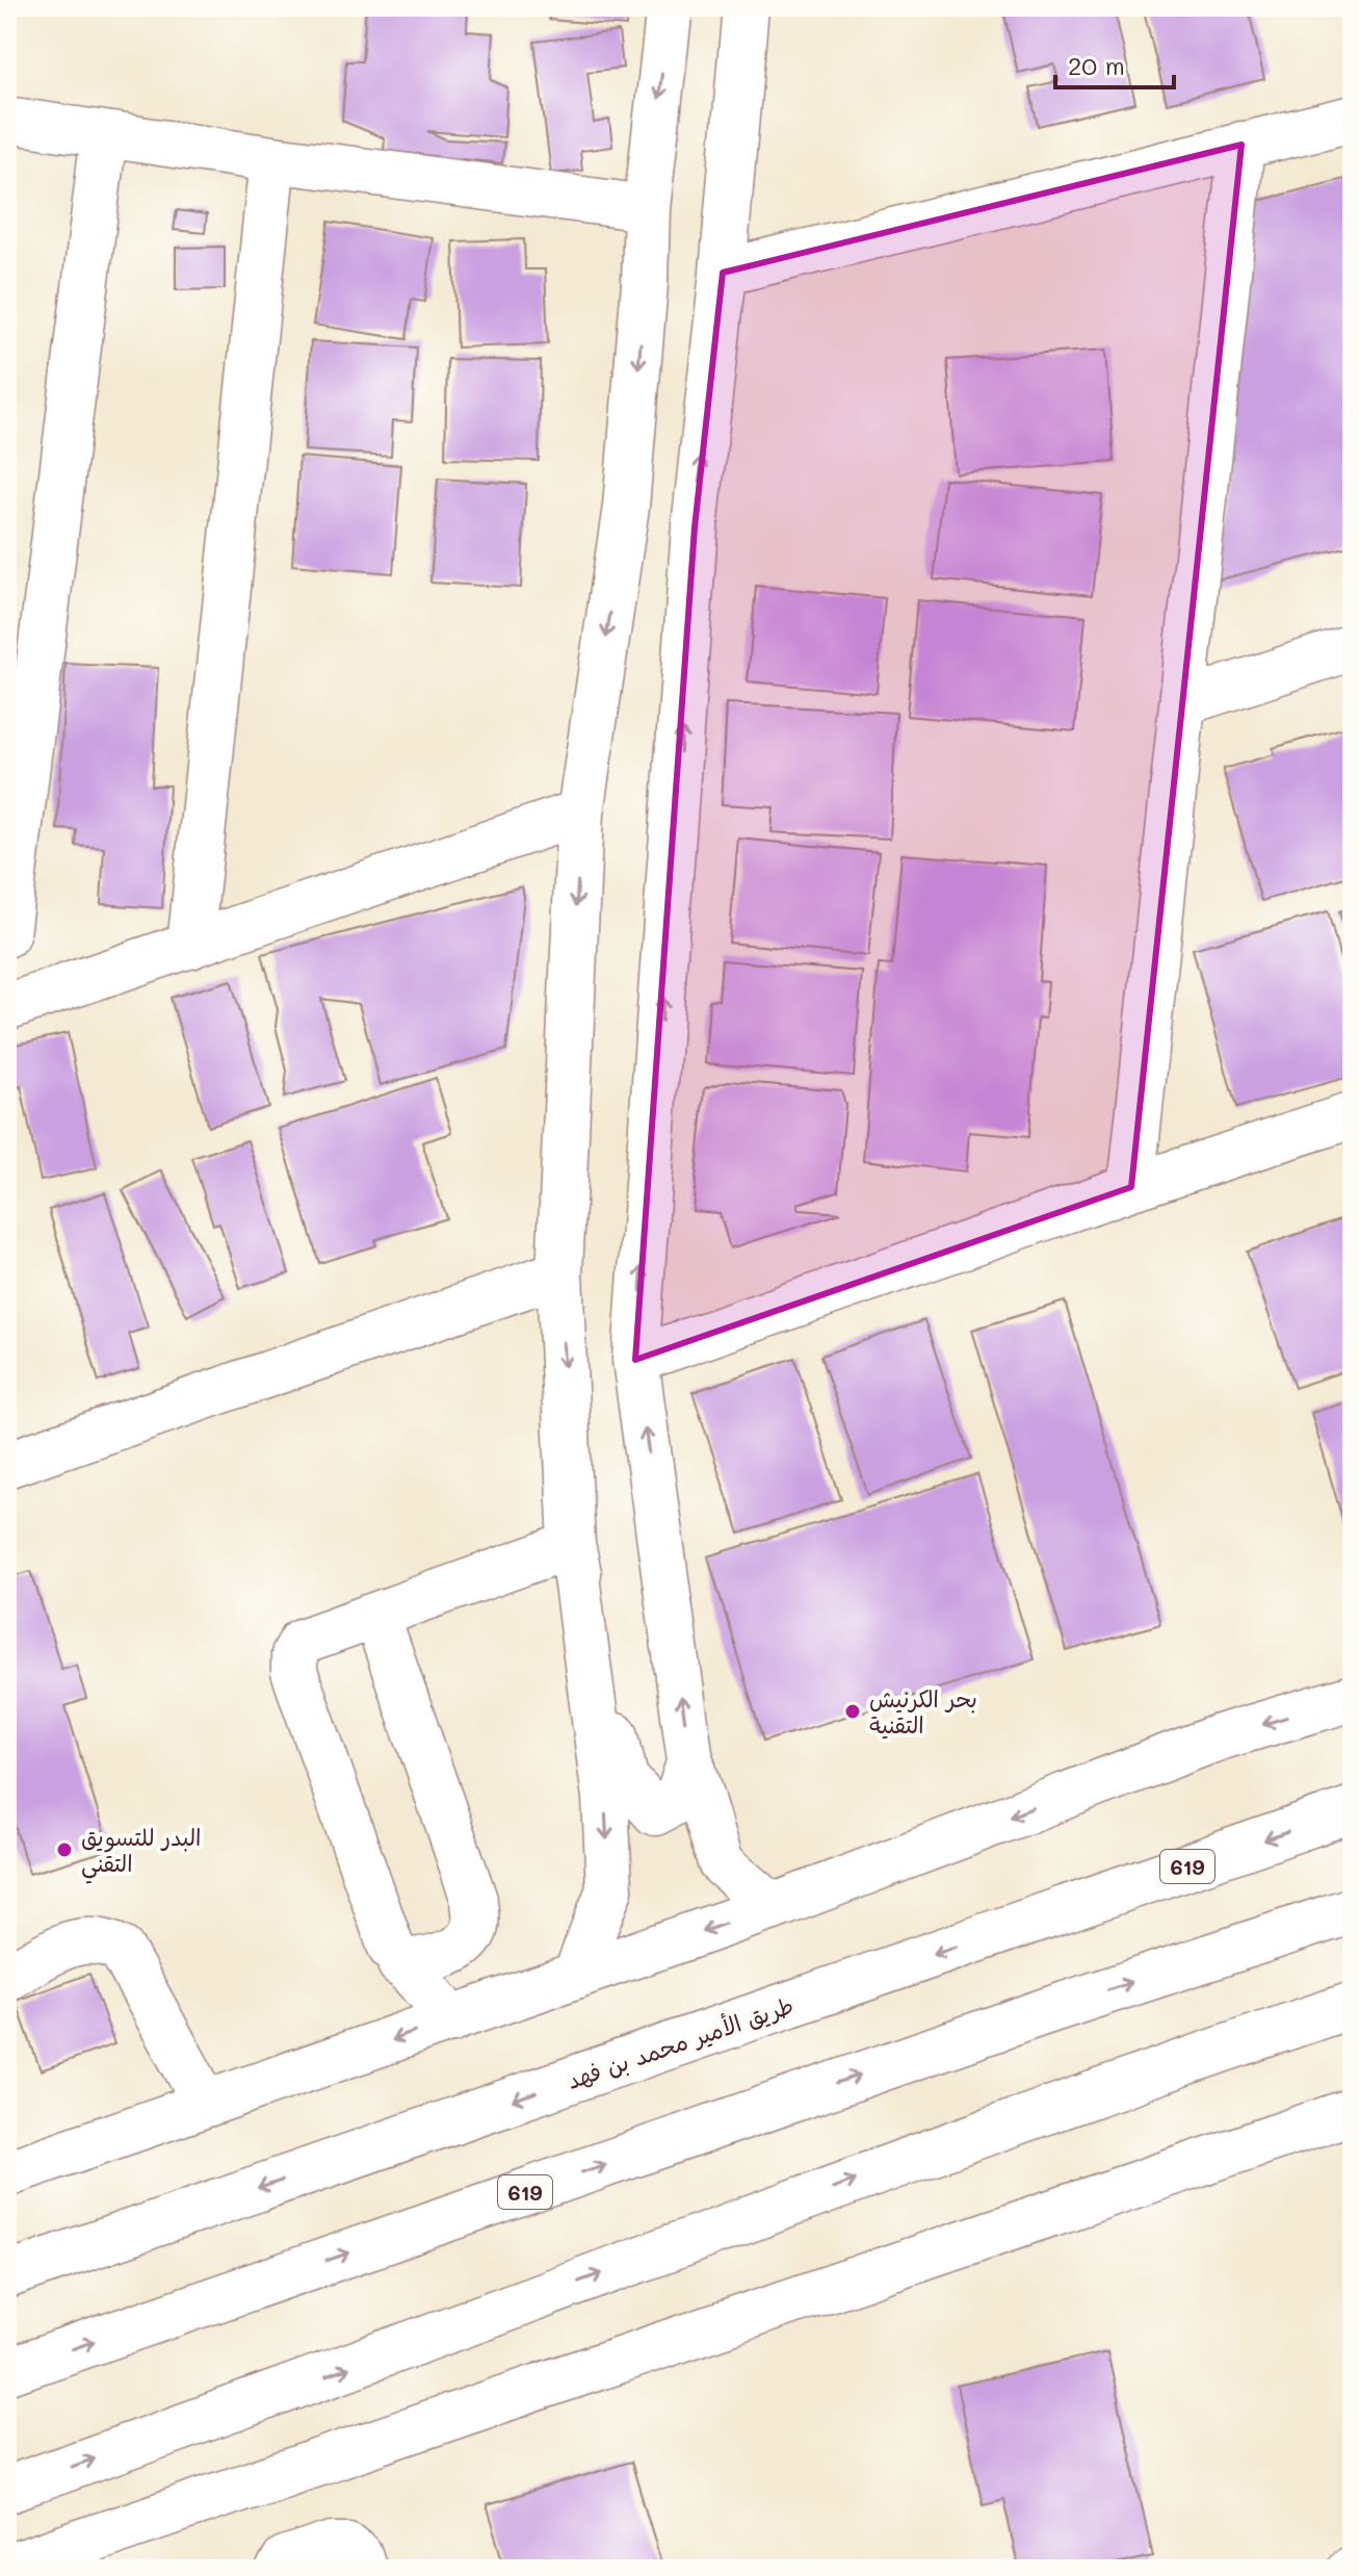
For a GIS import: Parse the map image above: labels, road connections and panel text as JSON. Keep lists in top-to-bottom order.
{
  "streets": {
    "main road": ["619", "طريق الأمير محمد بن فهد"]
  },
  "places": ["بحر الكرنيش التقنية", "البدر للتسويق التقني"],
  "scale_bar": "20 m"
}
